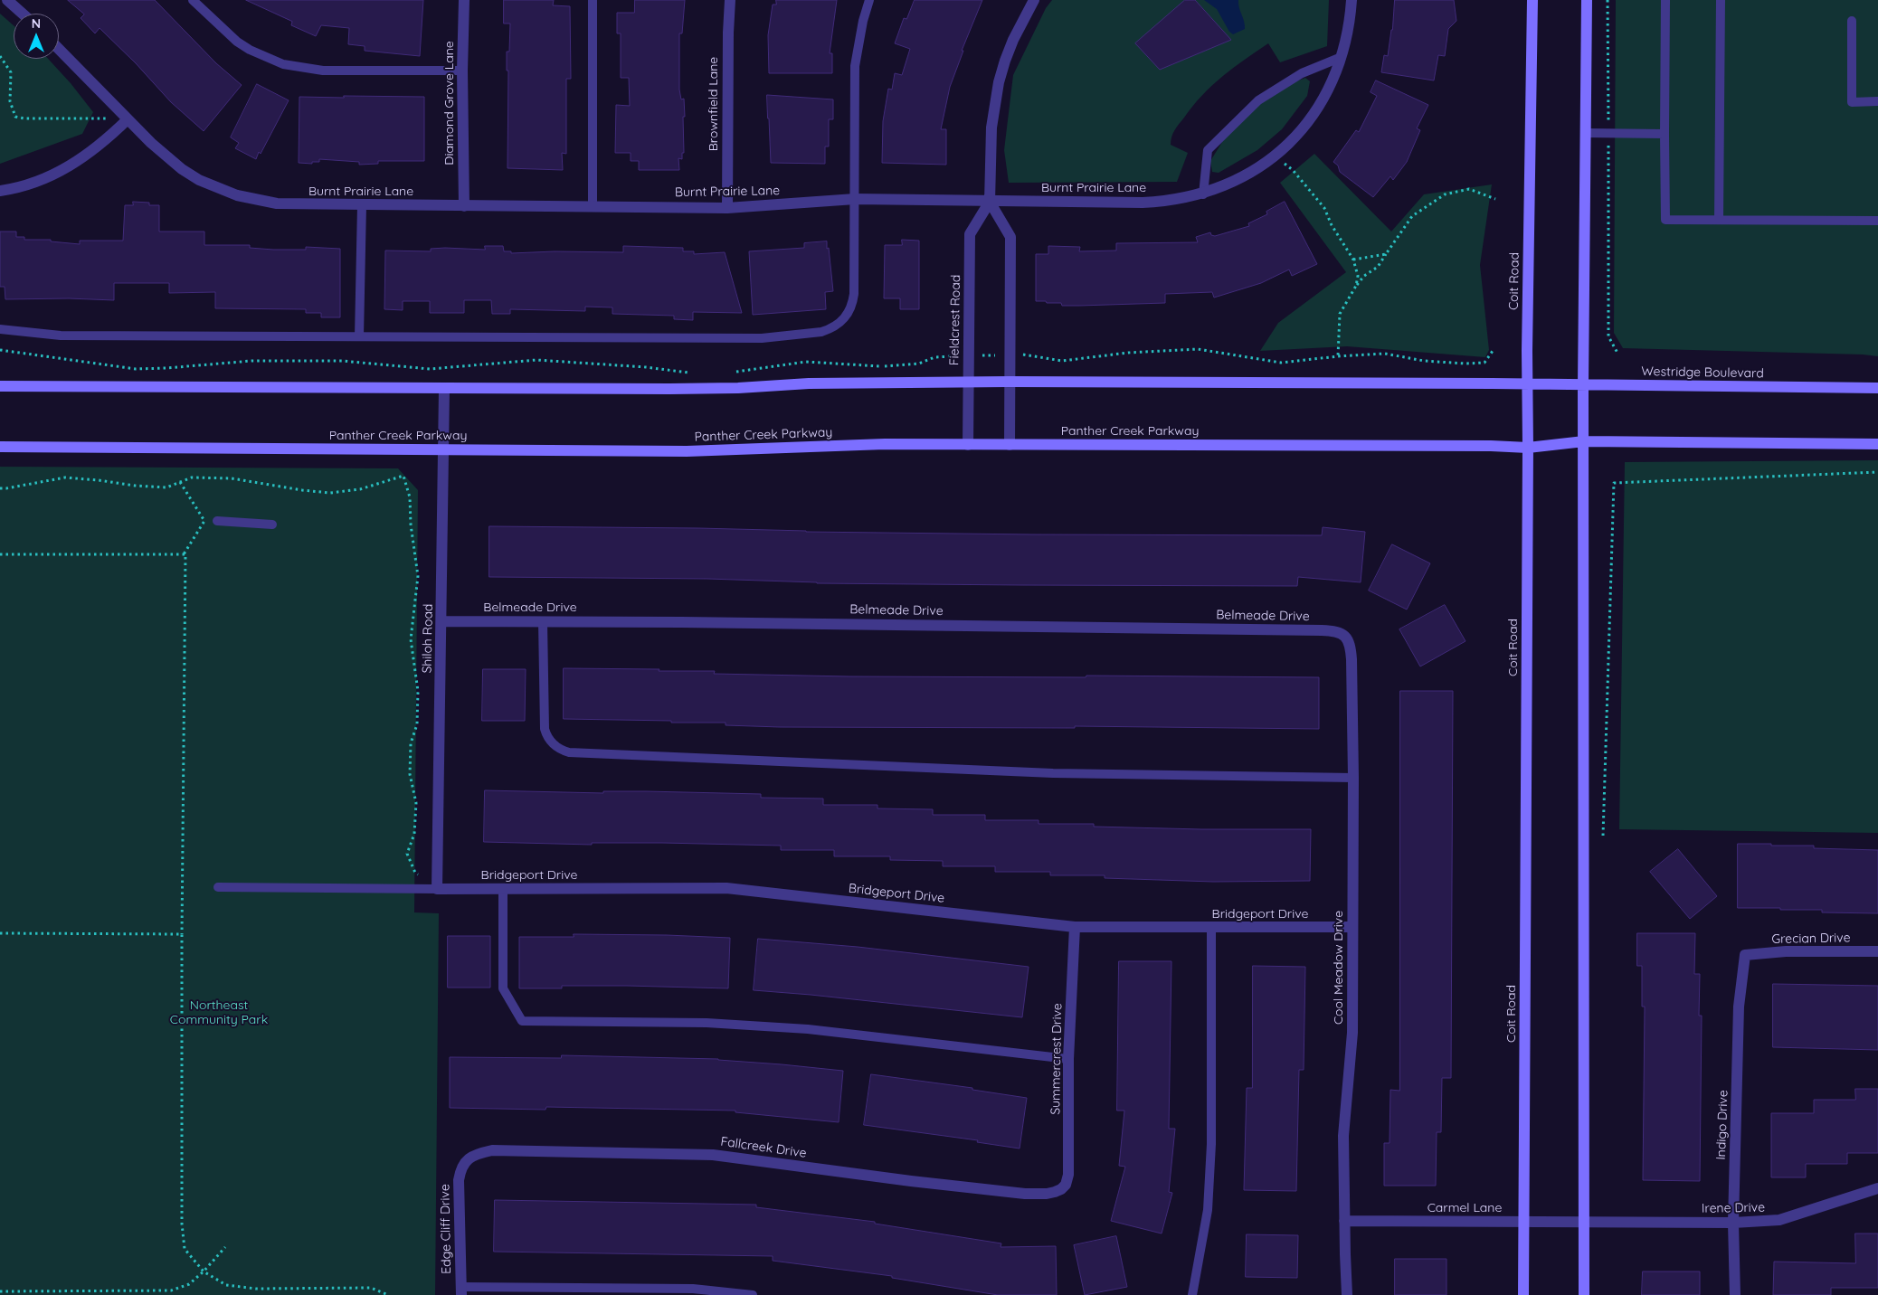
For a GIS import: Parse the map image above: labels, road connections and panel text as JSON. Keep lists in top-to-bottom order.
{
  "streets": {
    "main road": ["Coit Road", "Westridge Boulevard", "Panther Creek Parkway"],
    "street": [
      "Diamond Grove Lane",
      "Brownfield Lane",
      "Burnt Prairie Lane",
      "Fieldcrest Road",
      "Belmeade Drive",
      "Shiloh Road",
      "Bridgeport Drive",
      "Grecian Drive",
      "Cool Meadow Drive",
      "Summercrest Drive",
      "Indigo Drive",
      "Fallcreek Drive",
      "Carmel Lane",
      "Irene Drive",
      "Edge Cliff Drive"
    ]
  },
  "crossings": [
    ["Diamond Grove Lane", "Burnt Prairie Lane"],
    ["Brownfield Lane", "Burnt Prairie Lane"],
    ["Burnt Prairie Lane", "Fieldcrest Road"],
    ["Coit Road", "Westridge Boulevard"],
    ["Coit Road", "Panther Creek Parkway"],
    ["Coit Road", "Carmel Lane"],
    ["Fieldcrest Road", "Panther Creek Parkway"],
    ["Panther Creek Parkway", "Shiloh Road"],
    ["Belmeade Drive", "Shiloh Road"],
    ["Belmeade Drive", "Cool Meadow Drive"],
    ["Shiloh Road", "Bridgeport Drive"],
    ["Bridgeport Drive", "Cool Meadow Drive"],
    ["Bridgeport Drive", "Summercrest Drive"],
    ["Grecian Drive", "Indigo Drive"],
    ["Cool Meadow Drive", "Carmel Lane"],
    ["Summercrest Drive", "Fallcreek Drive"],
    ["Indigo Drive", "Irene Drive"],
    ["Fallcreek Drive", "Edge Cliff Drive"],
    ["Carmel Lane", "Irene Drive"]
  ],
  "parks": ["Northeast Community Park"],
  "north": "top"
}
